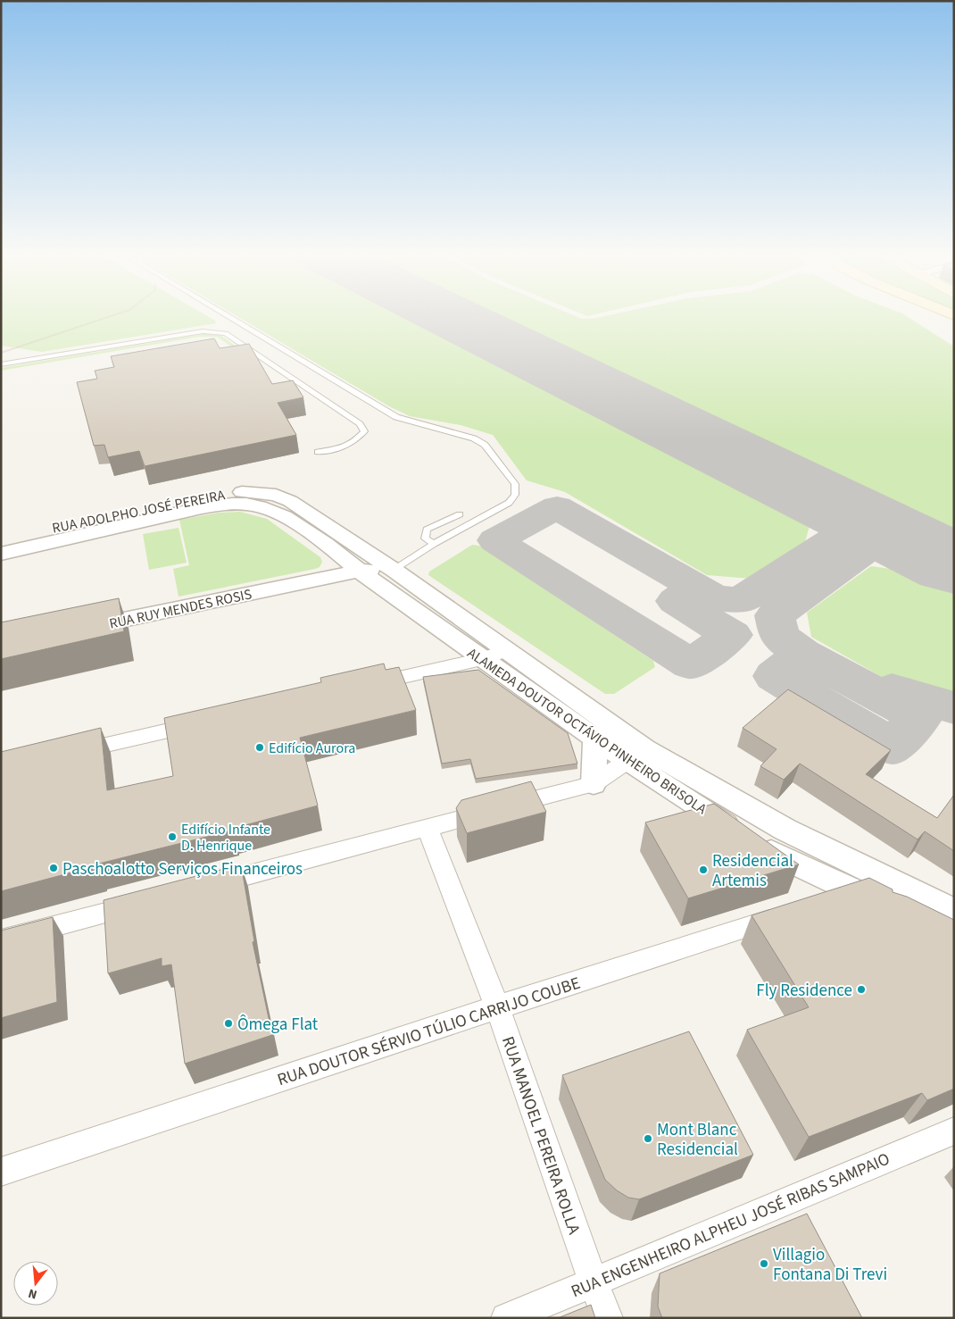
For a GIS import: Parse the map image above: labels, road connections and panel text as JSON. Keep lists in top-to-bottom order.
{
  "streets": {
    "street": [
      "RUA ADOLPHO JOSÉ PEREIRA",
      "RUA RUY MENDES ROSIS",
      "ALAMEDA DOUTOR OCTÁVIO PINHEIRO BRISOLA",
      "RUA DOUTOR SÉRVIO TÚLIO CARRIJO COUBE",
      "RUA MANOEL PEREIRA ROLLA",
      "RUA ENGENHEIRO ALPHEU JOSÉ RIBAS SAMPAIO"
    ]
  },
  "crossings": [
    ["RUA ADOLPHO JOSÉ PEREIRA", "ALAMEDA DOUTOR OCTÁVIO PINHEIRO BRISOLA"],
    ["RUA RUY MENDES ROSIS", "ALAMEDA DOUTOR OCTÁVIO PINHEIRO BRISOLA"],
    ["RUA DOUTOR SÉRVIO TÚLIO CARRIJO COUBE", "RUA MANOEL PEREIRA ROLLA"],
    ["RUA MANOEL PEREIRA ROLLA", "RUA ENGENHEIRO ALPHEU JOSÉ RIBAS SAMPAIO"]
  ],
  "places": [
    "Edifício Aurora",
    "Edifício Infante D. Henrique",
    "Paschoalotto Serviços Financeiros",
    "Residencial Artemis",
    "Fly Residence",
    "Ômega Flat",
    "Mont Blanc Residencial",
    "Villagio Fontana Di Trevi"
  ],
  "north": "bottom"
}
